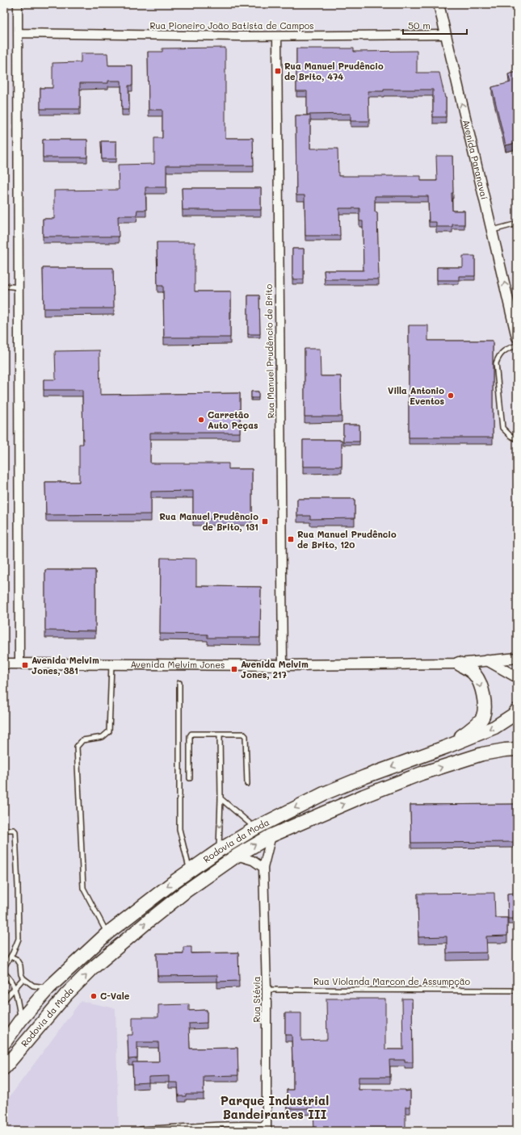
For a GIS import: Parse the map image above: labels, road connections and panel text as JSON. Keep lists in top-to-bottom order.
{
  "streets": {
    "highway": ["Rodovia da Moda"],
    "street": [
      "Rua Pioneiro João Batista de Campos",
      "Avenida Paranavaí",
      "Rua Manuel Prudêncio de Brito",
      "Avenida Melvim Jones",
      "Rua Stévia"
    ],
    "lane": ["Rua Violanda Marcon de Assumpção"]
  },
  "crossings": [
    ["Rua Pioneiro João Batista de Campos", "Avenida Paranavaí"],
    ["Rua Pioneiro João Batista de Campos", "Rua Manuel Prudêncio de Brito"],
    ["Rua Manuel Prudêncio de Brito", "Avenida Melvim Jones"],
    ["Rodovia da Moda", "Rua Stévia"],
    ["Rua Violanda Marcon de Assumpção", "Rua Stévia"]
  ],
  "one_way": ["Avenida Paranavaí"],
  "districts": ["Parque Industrial Bandeirantes III"],
  "places": {
    "transit": [
      "Rua Manuel Prudêncio de Brito, 474",
      "Rua Manuel Prudêncio de Brito, 131",
      "Rua Manuel Prudêncio de Brito, 120",
      "Avenida Melvim Jones, 381",
      "Avenida Melvim Jones, 217"
    ],
    "other": ["Villa Antonio Eventos", "Carretão Auto Peças", "C-Vale"]
  },
  "scale_bar": "50 m"
}
